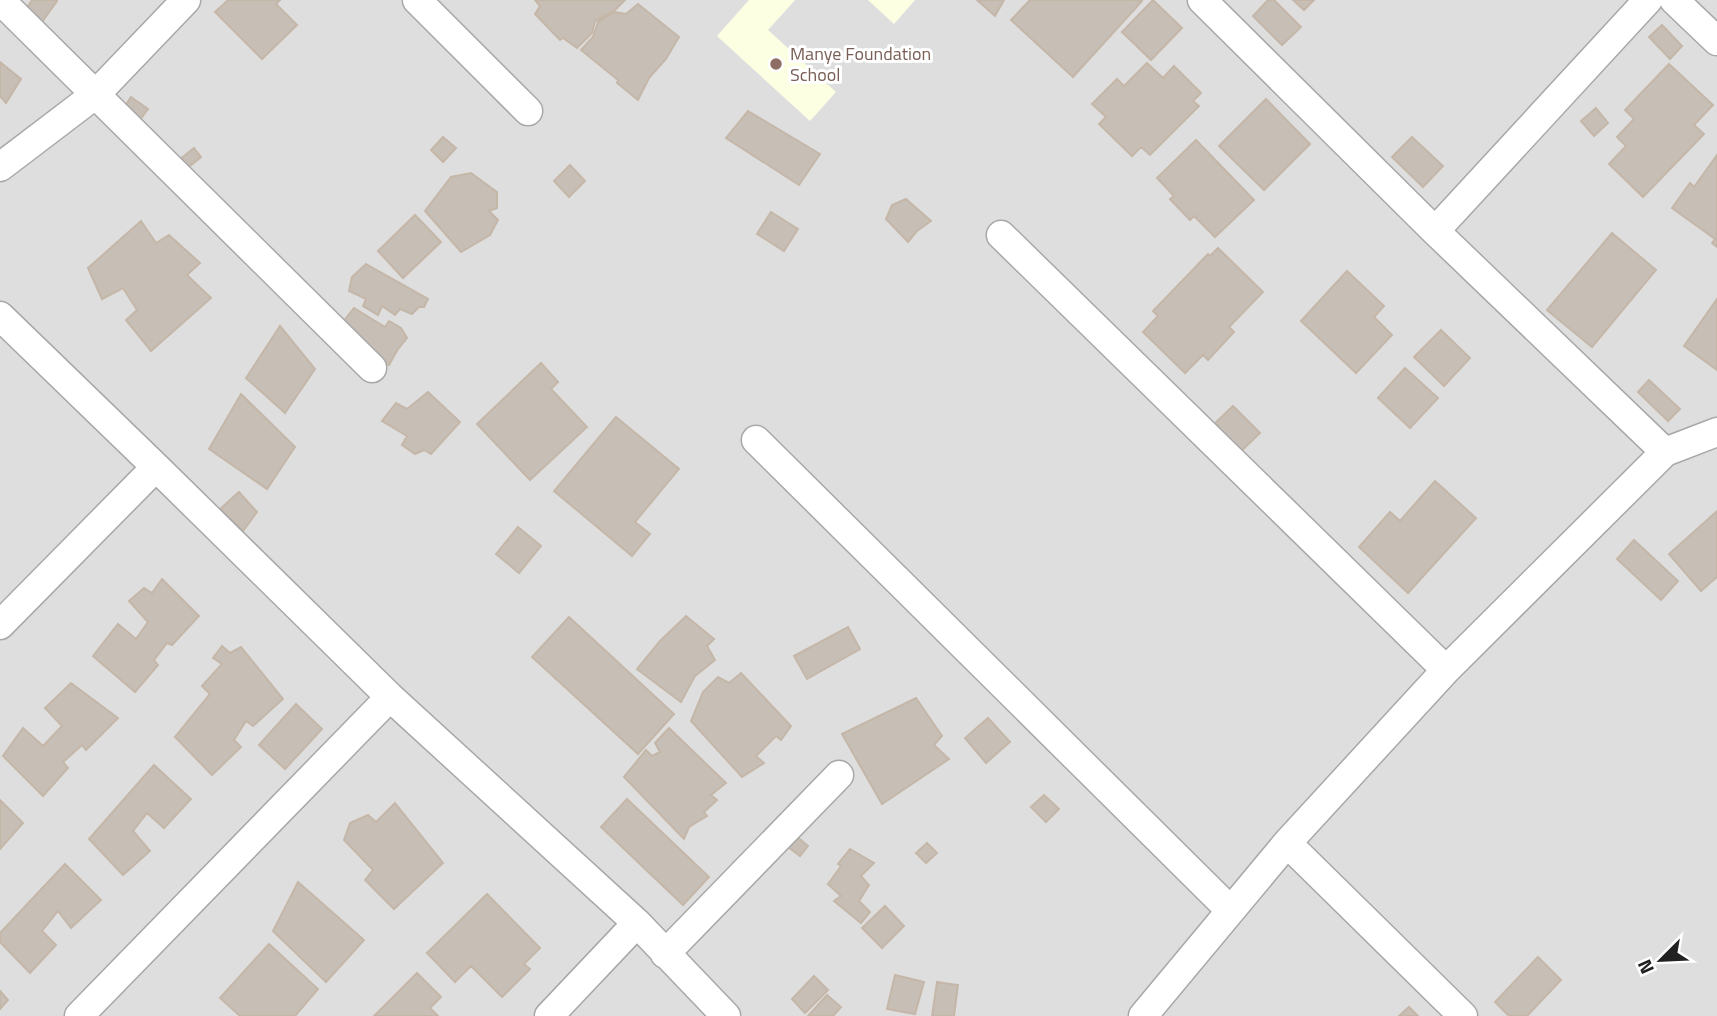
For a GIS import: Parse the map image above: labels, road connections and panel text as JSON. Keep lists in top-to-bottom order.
{
  "places": ["Manye Foundation School"],
  "north": "bottom left"
}
